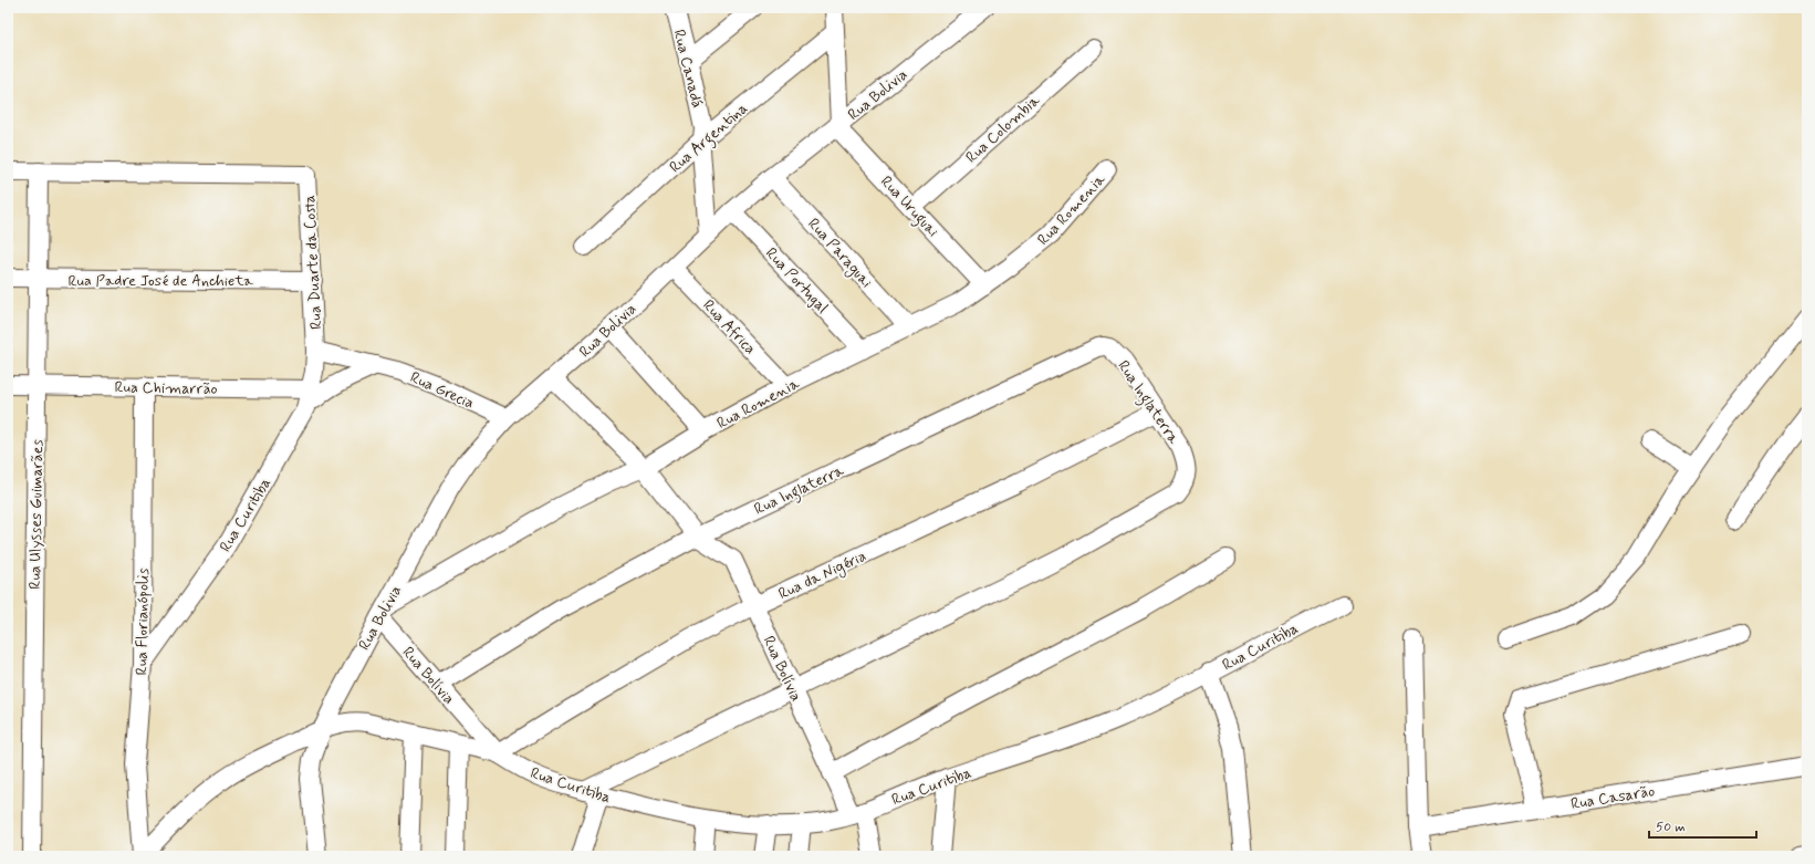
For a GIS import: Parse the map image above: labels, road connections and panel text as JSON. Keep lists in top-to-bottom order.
{
  "streets": {
    "street": [
      "Rua Canadá",
      "Rua Bolivia",
      "Rua Colombia",
      "Rua Argentina",
      "Rua Uruguai",
      "Rua Romenia",
      "Rua Paraguai",
      "Rua Duarte da Costa",
      "Rua Padre José de Anchieta",
      "Rua Portugal",
      "Rua Africa",
      "Rua Chimarrão",
      "Rua Grecia",
      "Rua Inglaterra",
      "Rua Ulysses Guimarães",
      "Rua Curitiba",
      "Rua da Nigéria",
      "Rua Florianópolis",
      "Rua Bolívia",
      "Rua Casarão"
    ]
  },
  "crossings": [
    ["Rua Canadá", "Rua Bolivia"],
    ["Rua Canadá", "Rua Argentina"],
    ["Rua Bolivia", "Rua Uruguai"],
    ["Rua Bolivia", "Rua Romenia"],
    ["Rua Bolivia", "Rua Paraguai"],
    ["Rua Bolivia", "Rua Portugal"],
    ["Rua Bolivia", "Rua Africa"],
    ["Rua Bolivia", "Rua Grecia"],
    ["Rua Bolivia", "Rua Bolívia"],
    ["Rua Colombia", "Rua Uruguai"],
    ["Rua Uruguai", "Rua Romenia"],
    ["Rua Romenia", "Rua Paraguai"],
    ["Rua Romenia", "Rua Portugal"],
    ["Rua Romenia", "Rua Africa"],
    ["Rua Romenia", "Rua Bolívia"],
    ["Rua Duarte da Costa", "Rua Padre José de Anchieta"],
    ["Rua Duarte da Costa", "Rua Grecia"],
    ["Rua Duarte da Costa", "Rua Ulysses Guimarães"],
    ["Rua Padre José de Anchieta", "Rua Ulysses Guimarães"],
    ["Rua Chimarrão", "Rua Ulysses Guimarães"],
    ["Rua Chimarrão", "Rua Curitiba"],
    ["Rua Chimarrão", "Rua Florianópolis"],
    ["Rua Inglaterra", "Rua Curitiba"],
    ["Rua Inglaterra", "Rua da Nigéria"],
    ["Rua Inglaterra", "Rua Bolívia"],
    ["Rua Curitiba", "Rua da Nigéria"],
    ["Rua Curitiba", "Rua Florianópolis"],
    ["Rua Curitiba", "Rua Bolívia"],
    ["Rua da Nigéria", "Rua Bolívia"]
  ],
  "scale_bar": "50 m"
}
